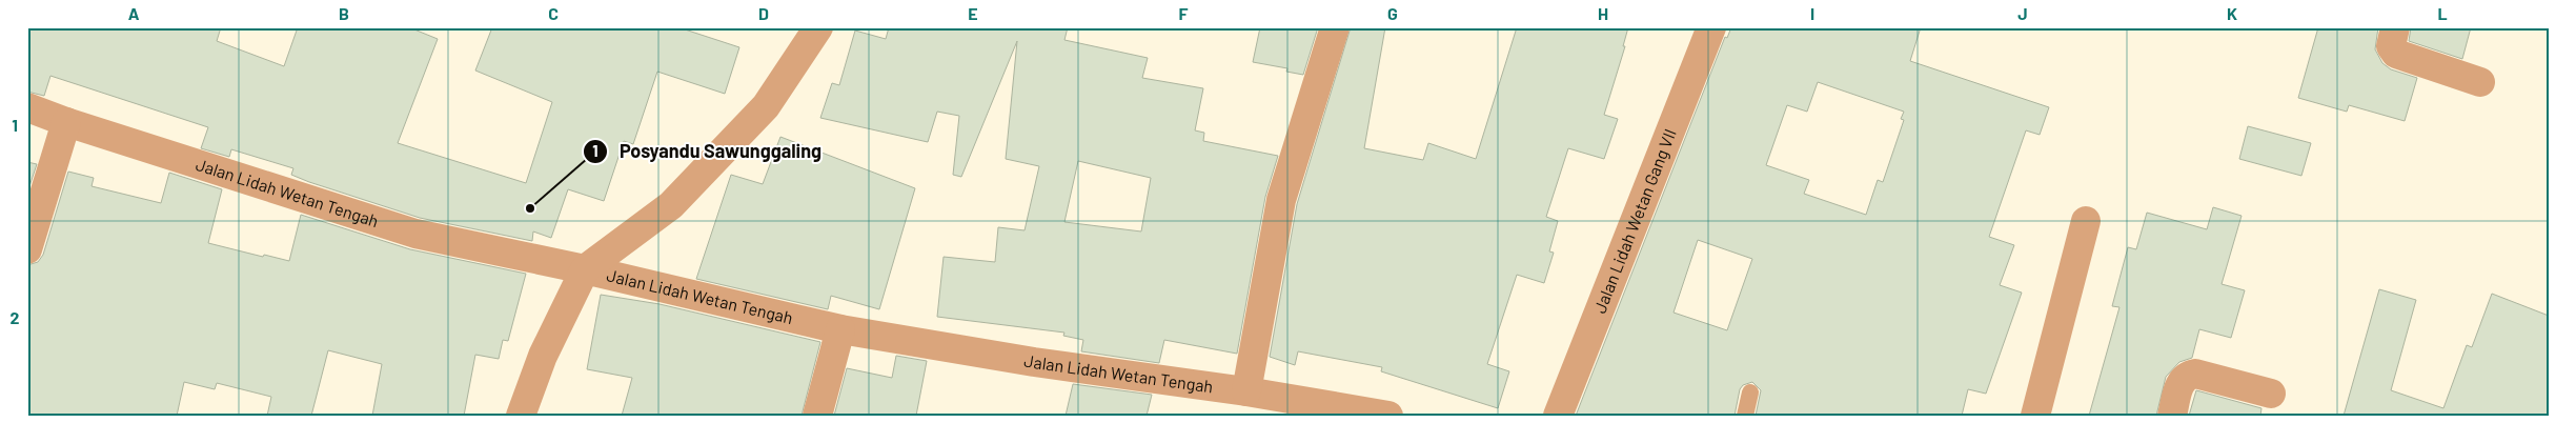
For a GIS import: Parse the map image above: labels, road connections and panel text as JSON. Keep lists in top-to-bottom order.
{
  "streets": {
    "street": ["Jalan Lidah Wetan Tengah", "Jalan Lidah Wetan Gang VII"]
  },
  "places": ["Posyandu Sawunggaling"],
  "grid": {
    "columns": [
      "A",
      "B",
      "C",
      "D",
      "E",
      "F",
      "G",
      "H",
      "I",
      "J",
      "K",
      "L"
    ],
    "rows": ["1", "2"]
  }
}
